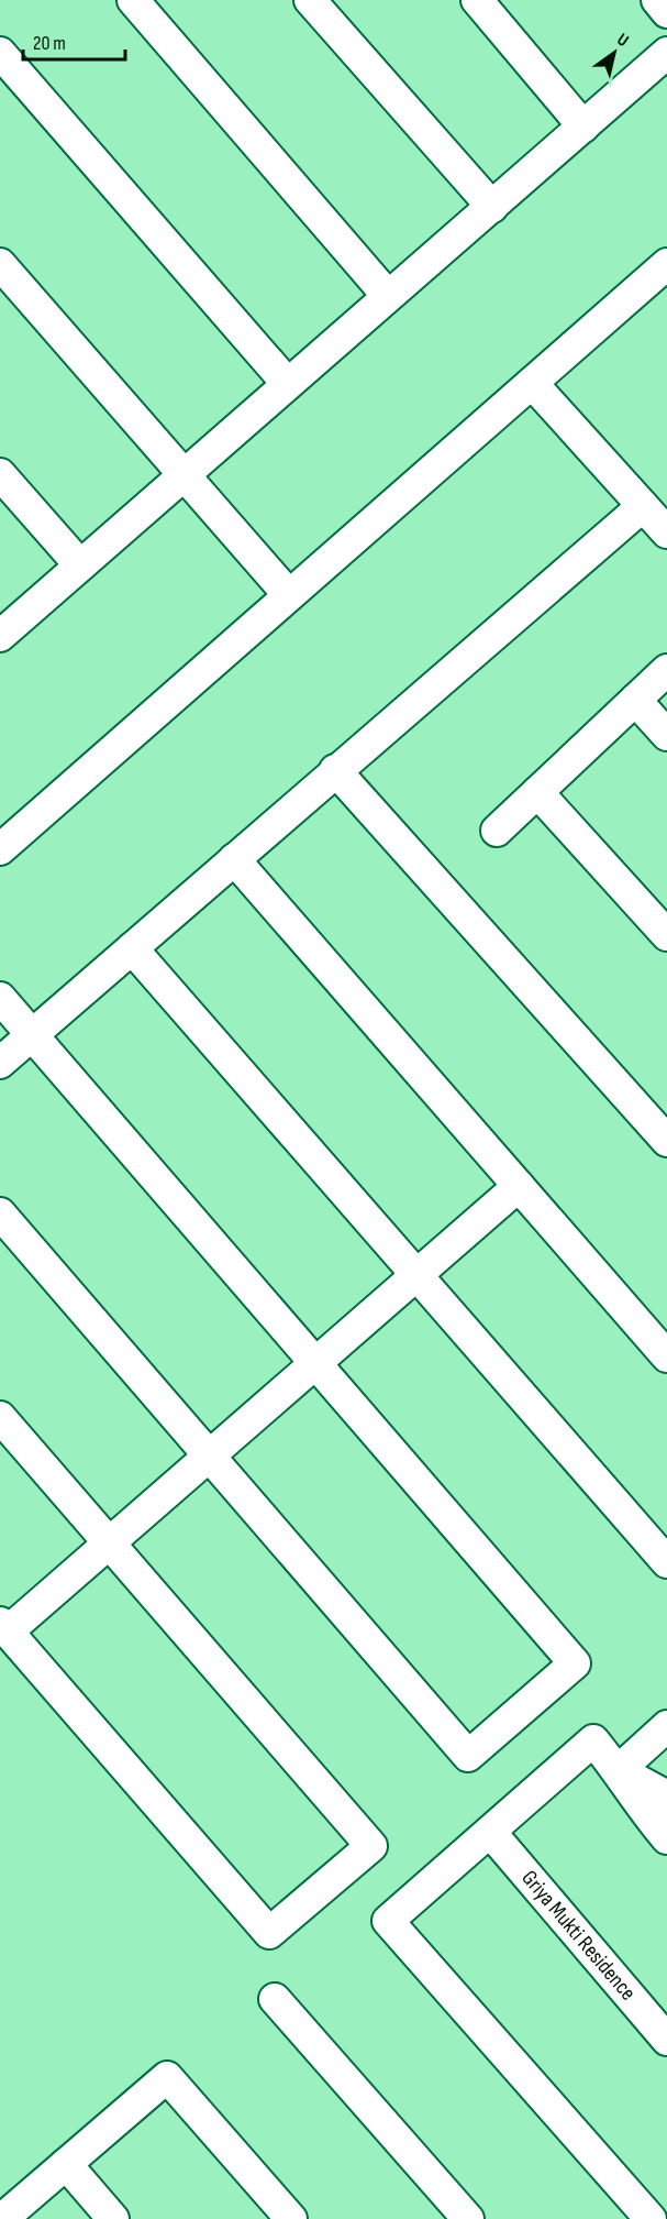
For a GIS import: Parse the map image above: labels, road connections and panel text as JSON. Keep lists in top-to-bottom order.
{
  "streets": {
    "street": ["Griya Mukti Residence"]
  },
  "scale_bar": "20 m",
  "north": "top right"
}
